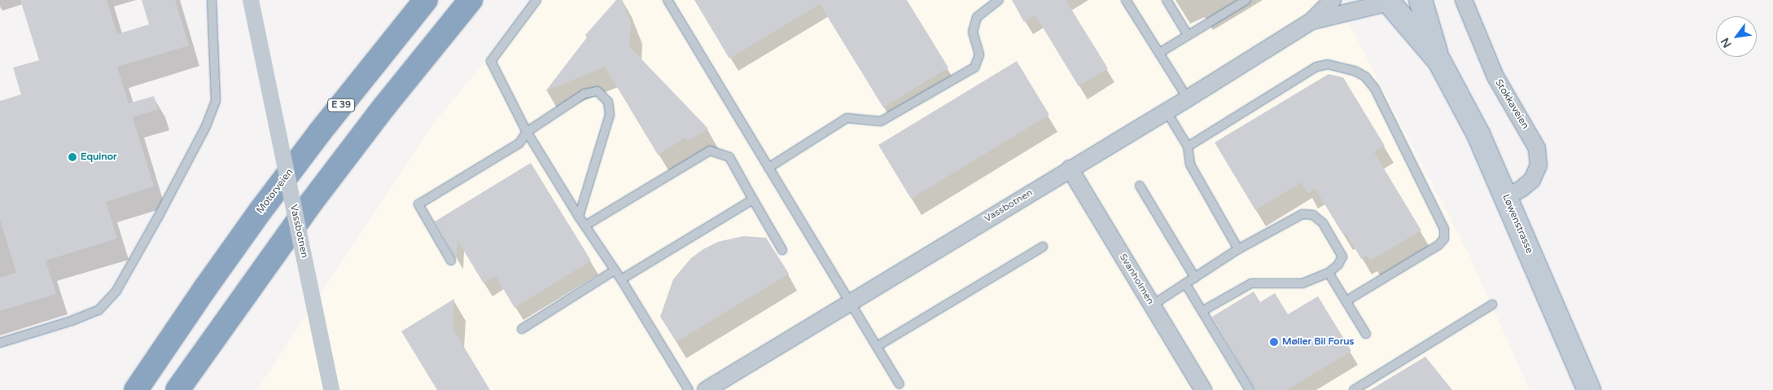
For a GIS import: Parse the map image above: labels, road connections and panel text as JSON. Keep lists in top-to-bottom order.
{
  "streets": {
    "highway": ["E 39", "Motorveien"],
    "main road": ["Løwenstrasse"],
    "street": ["Stokkaveien", "Vassbotnen", "Svanholmen"]
  },
  "crossings": [
    ["Stokkaveien", "Løwenstrasse"],
    ["Vassbotnen", "Løwenstrasse"],
    ["Vassbotnen", "Svanholmen"]
  ],
  "places": ["Equinor", "Møller Bil Forus"],
  "north": "bottom left"
}
